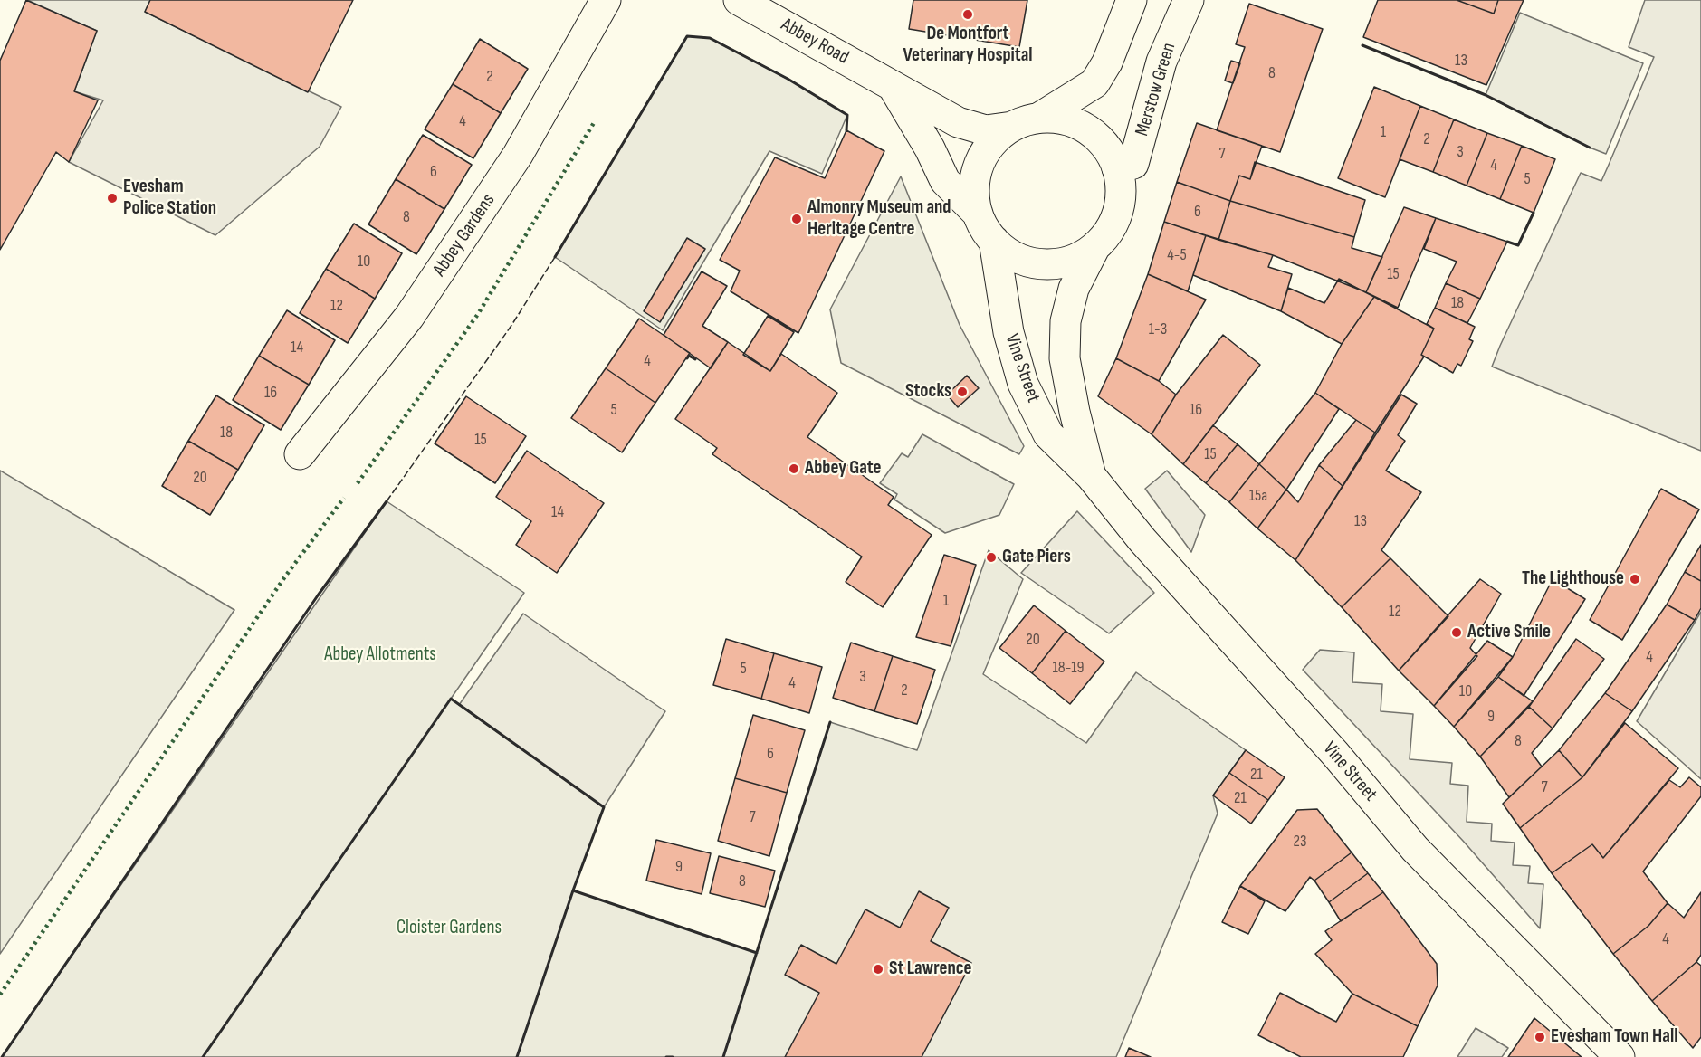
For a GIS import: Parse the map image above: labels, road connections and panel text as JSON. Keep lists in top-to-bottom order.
{
  "streets": {
    "main road": [
      "Abbey Road",
      "Merstow Green",
      "Abbey Gardens",
      "Vine Street"
    ]
  },
  "crossings": [
    ["Abbey Road", "Merstow Green"],
    ["Abbey Road", "Vine Street"],
    ["Merstow Green", "Vine Street"]
  ],
  "parks": ["Abbey Allotments", "Cloister Gardens"],
  "places": [
    "De Montfort Veterinary Hospital",
    "Evesham Police Station",
    "Almonry Museum and Heritage Centre",
    "Stocks",
    "Abbey Gate",
    "Gate Piers",
    "The Lighthouse",
    "Active Smile",
    "St Lawrence",
    "Evesham Town Hall"
  ],
  "house_numbers": [
    "13",
    "8",
    "2",
    "4",
    "1",
    "2",
    "3",
    "7",
    "4",
    "6",
    "5",
    "6",
    "8",
    "4-5",
    "10",
    "15",
    "18",
    "12",
    "1-3",
    "14",
    "4",
    "16",
    "5",
    "16",
    "18",
    "15",
    "15",
    "20",
    "15a",
    "14",
    "13",
    "1",
    "12",
    "20",
    "4",
    "18-19",
    "5",
    "3",
    "4",
    "2",
    "10",
    "9",
    "8",
    "6",
    "21",
    "7",
    "21",
    "7",
    "23",
    "9",
    "8",
    "4"
  ]
}
